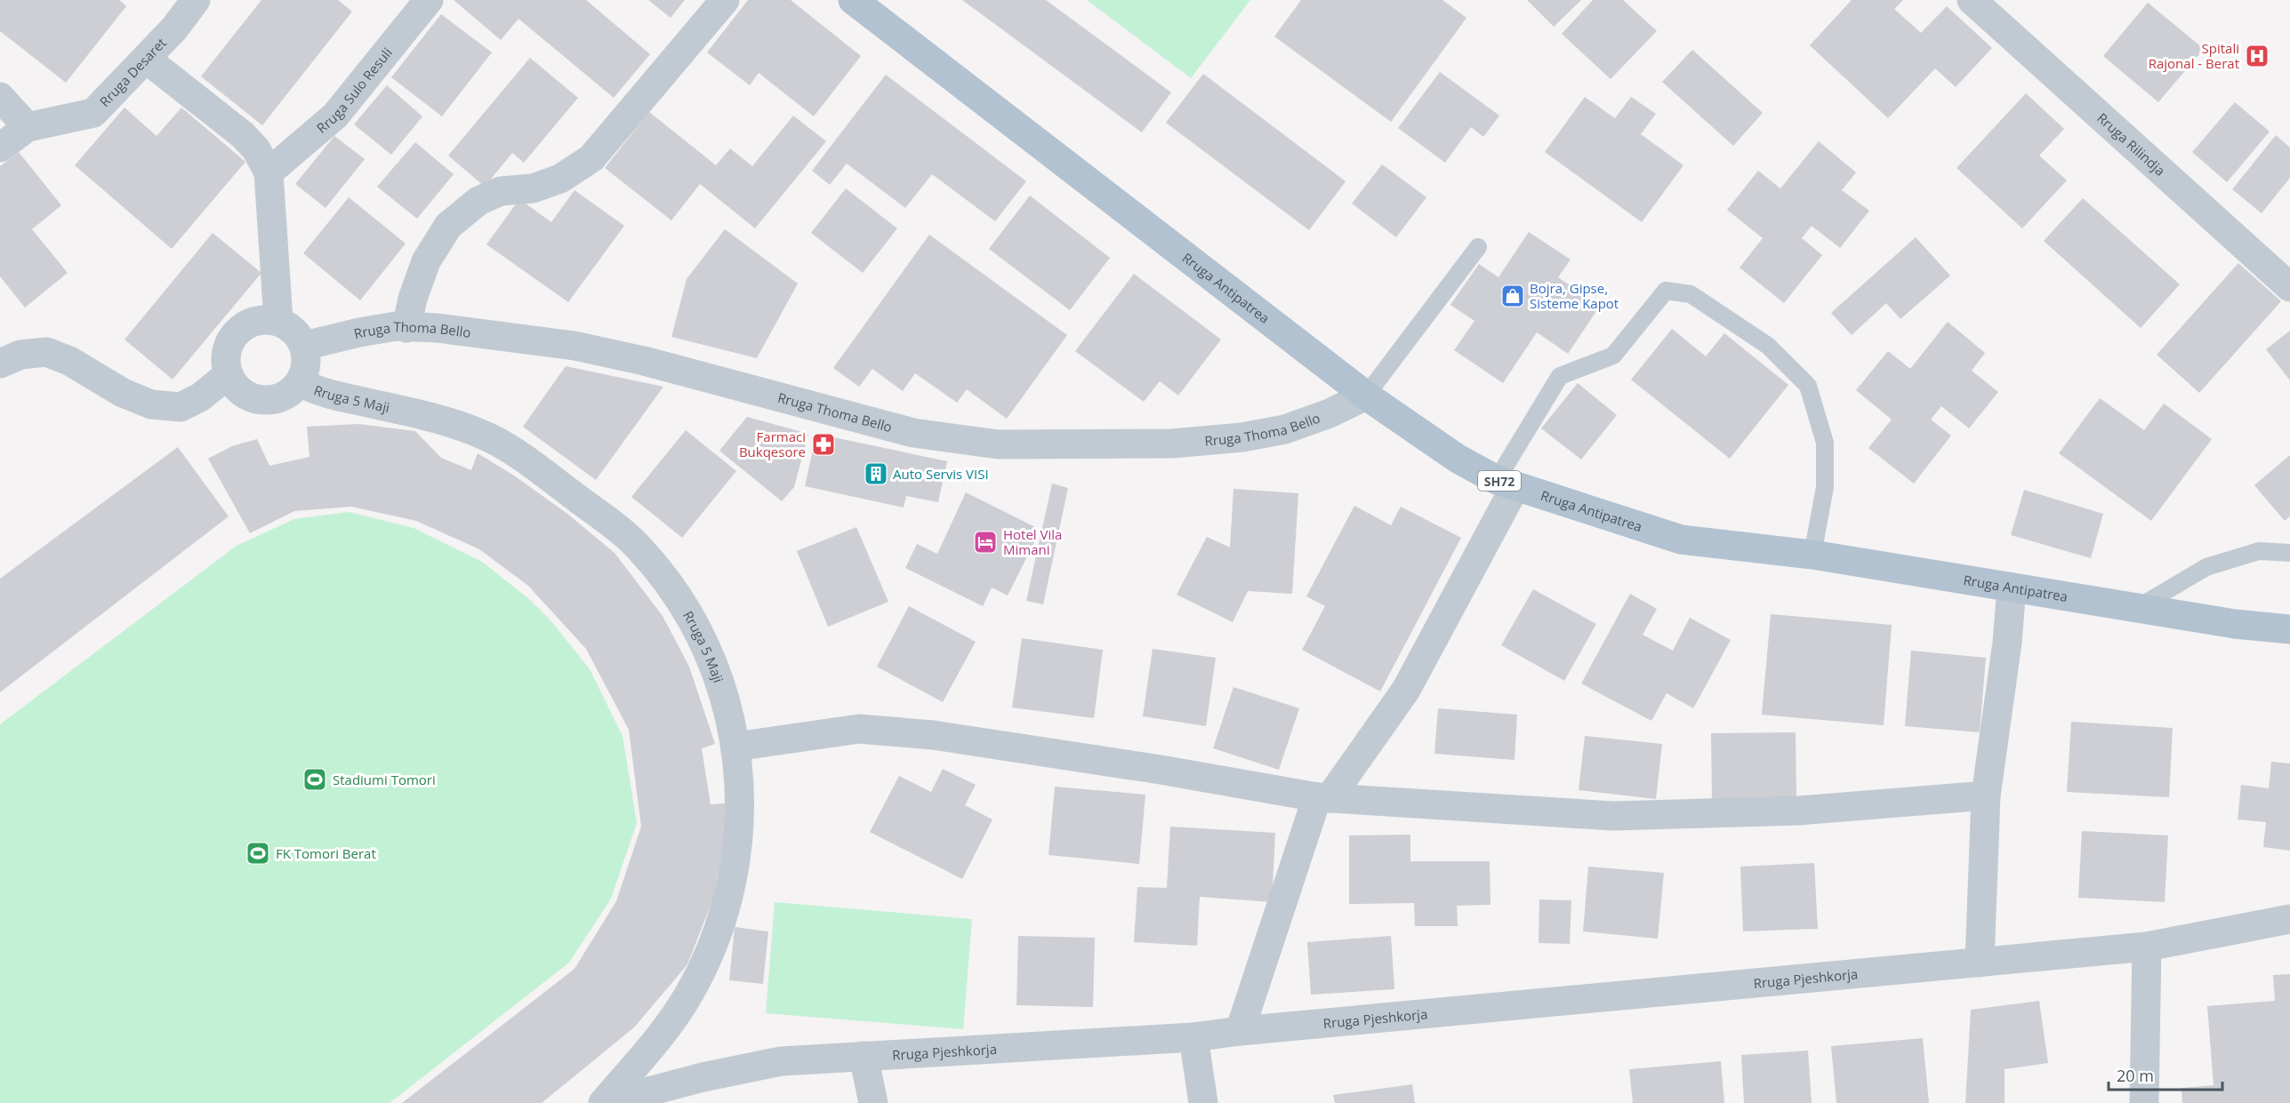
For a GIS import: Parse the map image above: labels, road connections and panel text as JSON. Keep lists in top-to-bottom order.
{
  "streets": {
    "main road": ["Rruga Antipatrea", "SH72"],
    "street": [
      "Rruga Desaret",
      "Rruga Sulo Resuli",
      "Rruga Rilindja",
      "Rruga Thoma Bello",
      "Rruga 5 Maji",
      "Rruga Pjeshkorja"
    ]
  },
  "crossings": [
    ["Rruga Antipatrea", "Rruga Thoma Bello"],
    ["Rruga Thoma Bello", "Rruga 5 Maji"],
    ["Rruga 5 Maji", "Rruga Pjeshkorja"]
  ],
  "places": {
    "hospital": ["Spitali Rajonal - Berat"],
    "shop": ["Bojra, Gipse, Sisteme Kapot"],
    "pharmacy": ["Farmaci Bukqesore"],
    "building": ["Auto Servis VISI"],
    "hotel": ["Hotel Vila Mimani"],
    "sports": ["Stadiumi Tomori", "FK Tomori Berat"]
  },
  "scale_bar": "20 m"
}
